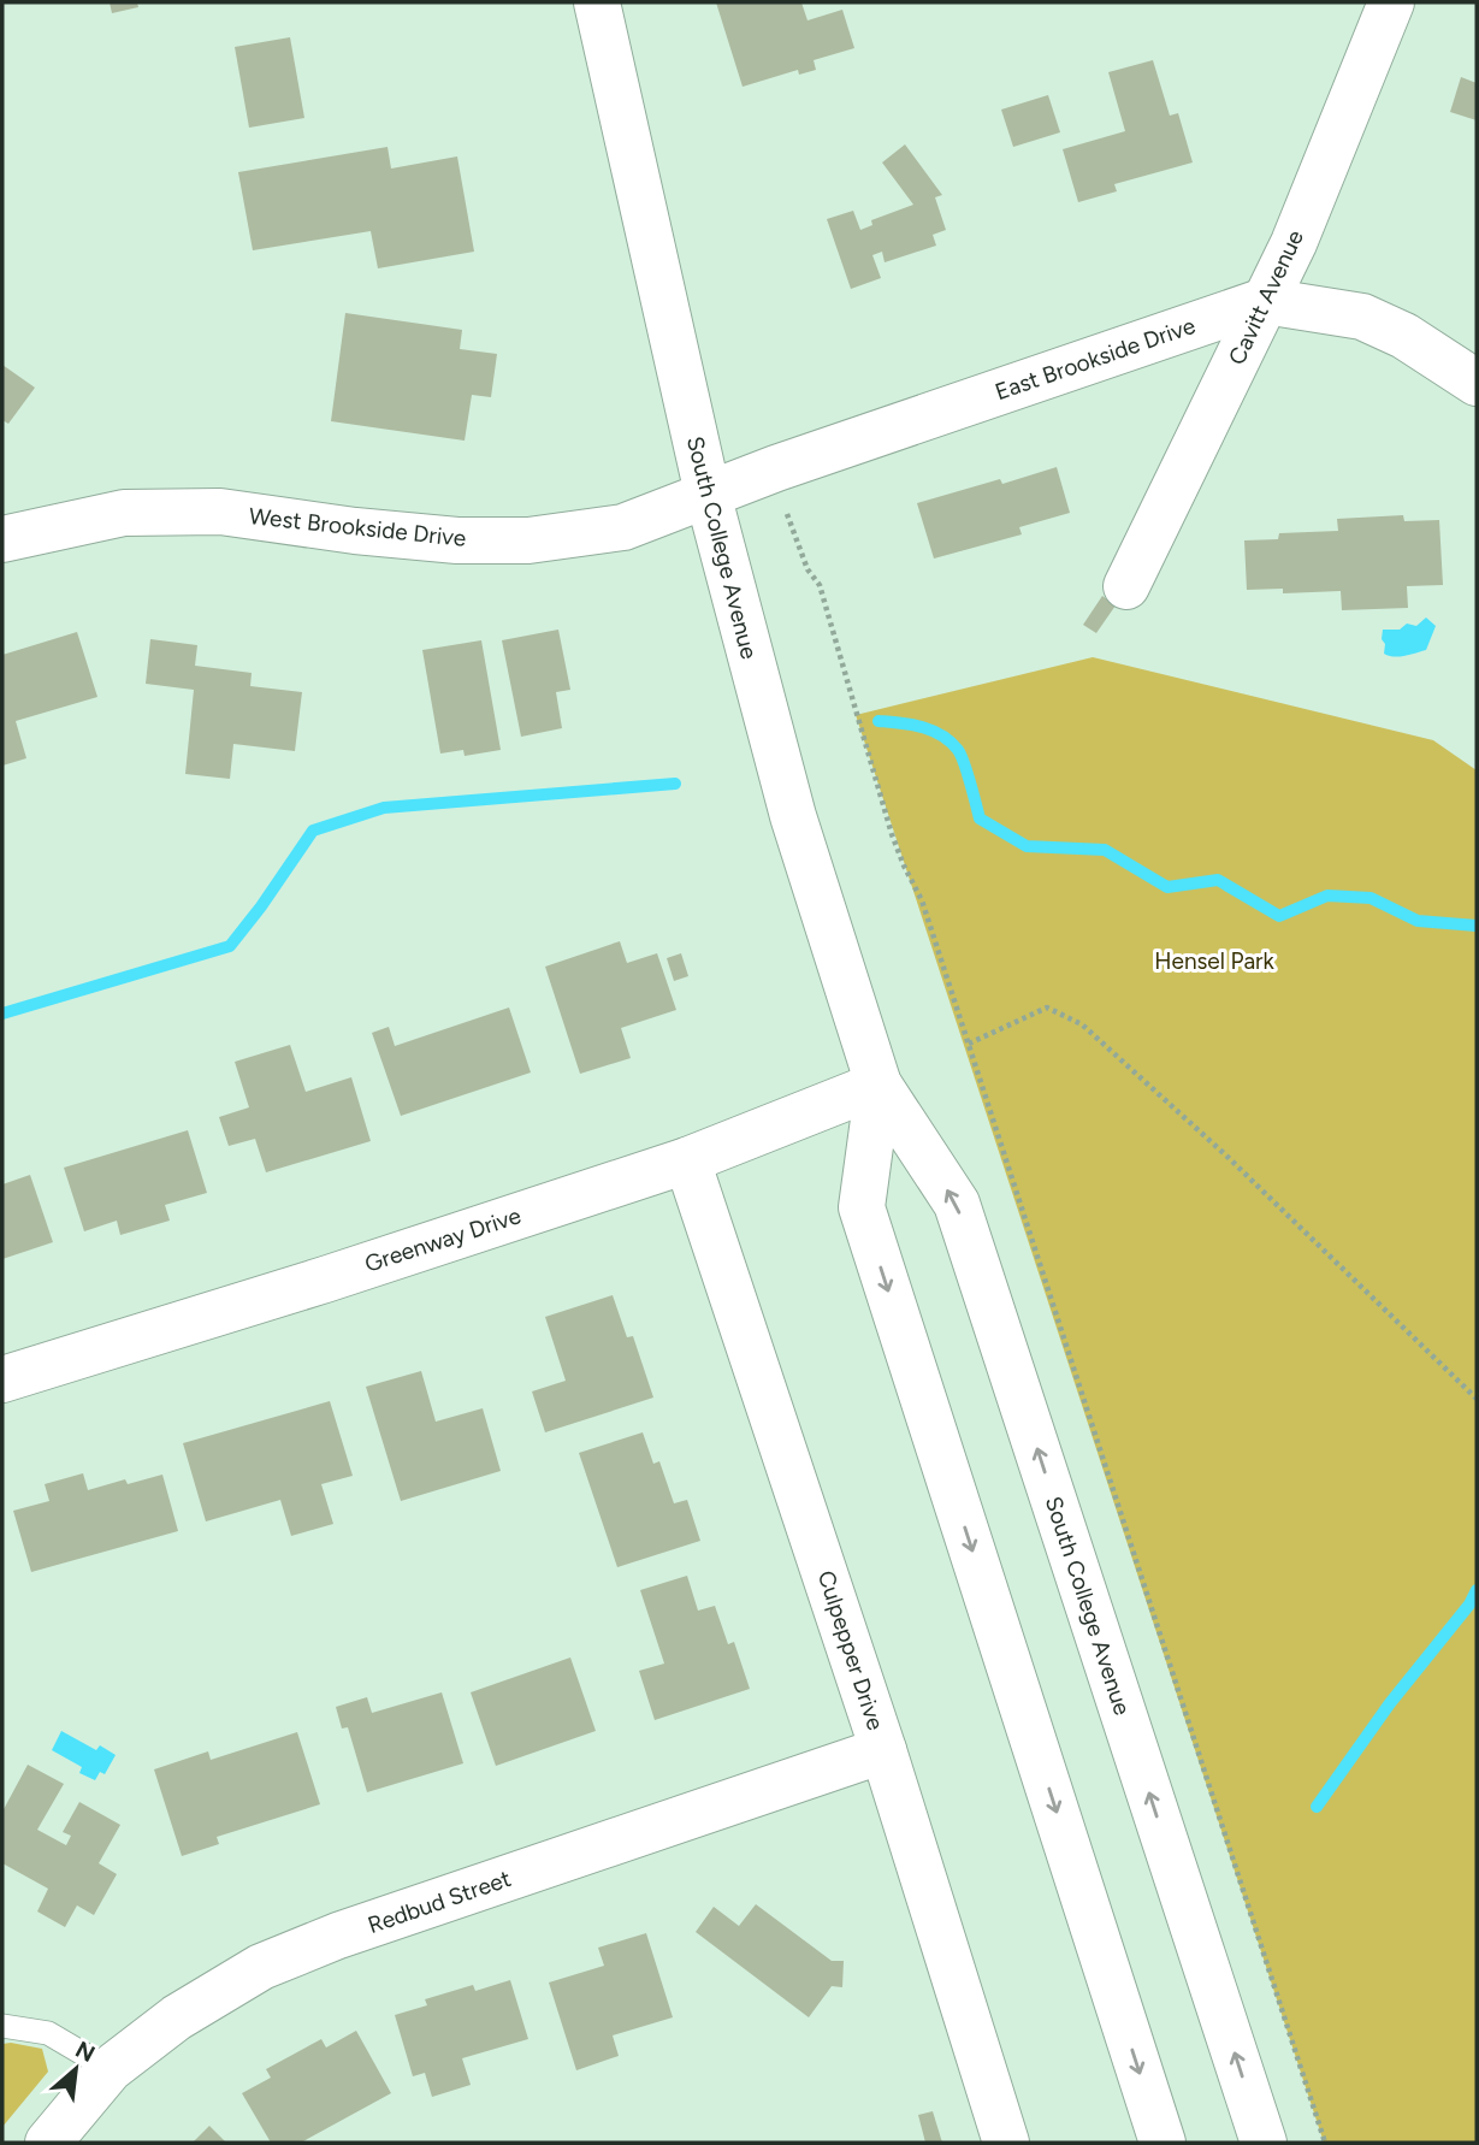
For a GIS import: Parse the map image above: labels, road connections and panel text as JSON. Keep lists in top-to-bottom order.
{
  "streets": {
    "street": [
      "Cavitt Avenue",
      "East Brookside Drive",
      "West Brookside Drive",
      "South College Avenue",
      "Greenway Drive",
      "Culpepper Drive",
      "Redbud Street"
    ]
  },
  "crossings": [
    ["Cavitt Avenue", "East Brookside Drive"],
    ["East Brookside Drive", "West Brookside Drive"],
    ["East Brookside Drive", "South College Avenue"],
    ["West Brookside Drive", "South College Avenue"],
    ["South College Avenue", "Greenway Drive"],
    ["Greenway Drive", "Culpepper Drive"],
    ["Culpepper Drive", "Redbud Street"]
  ],
  "parks": ["Hensel Park"],
  "north": "top right"
}
